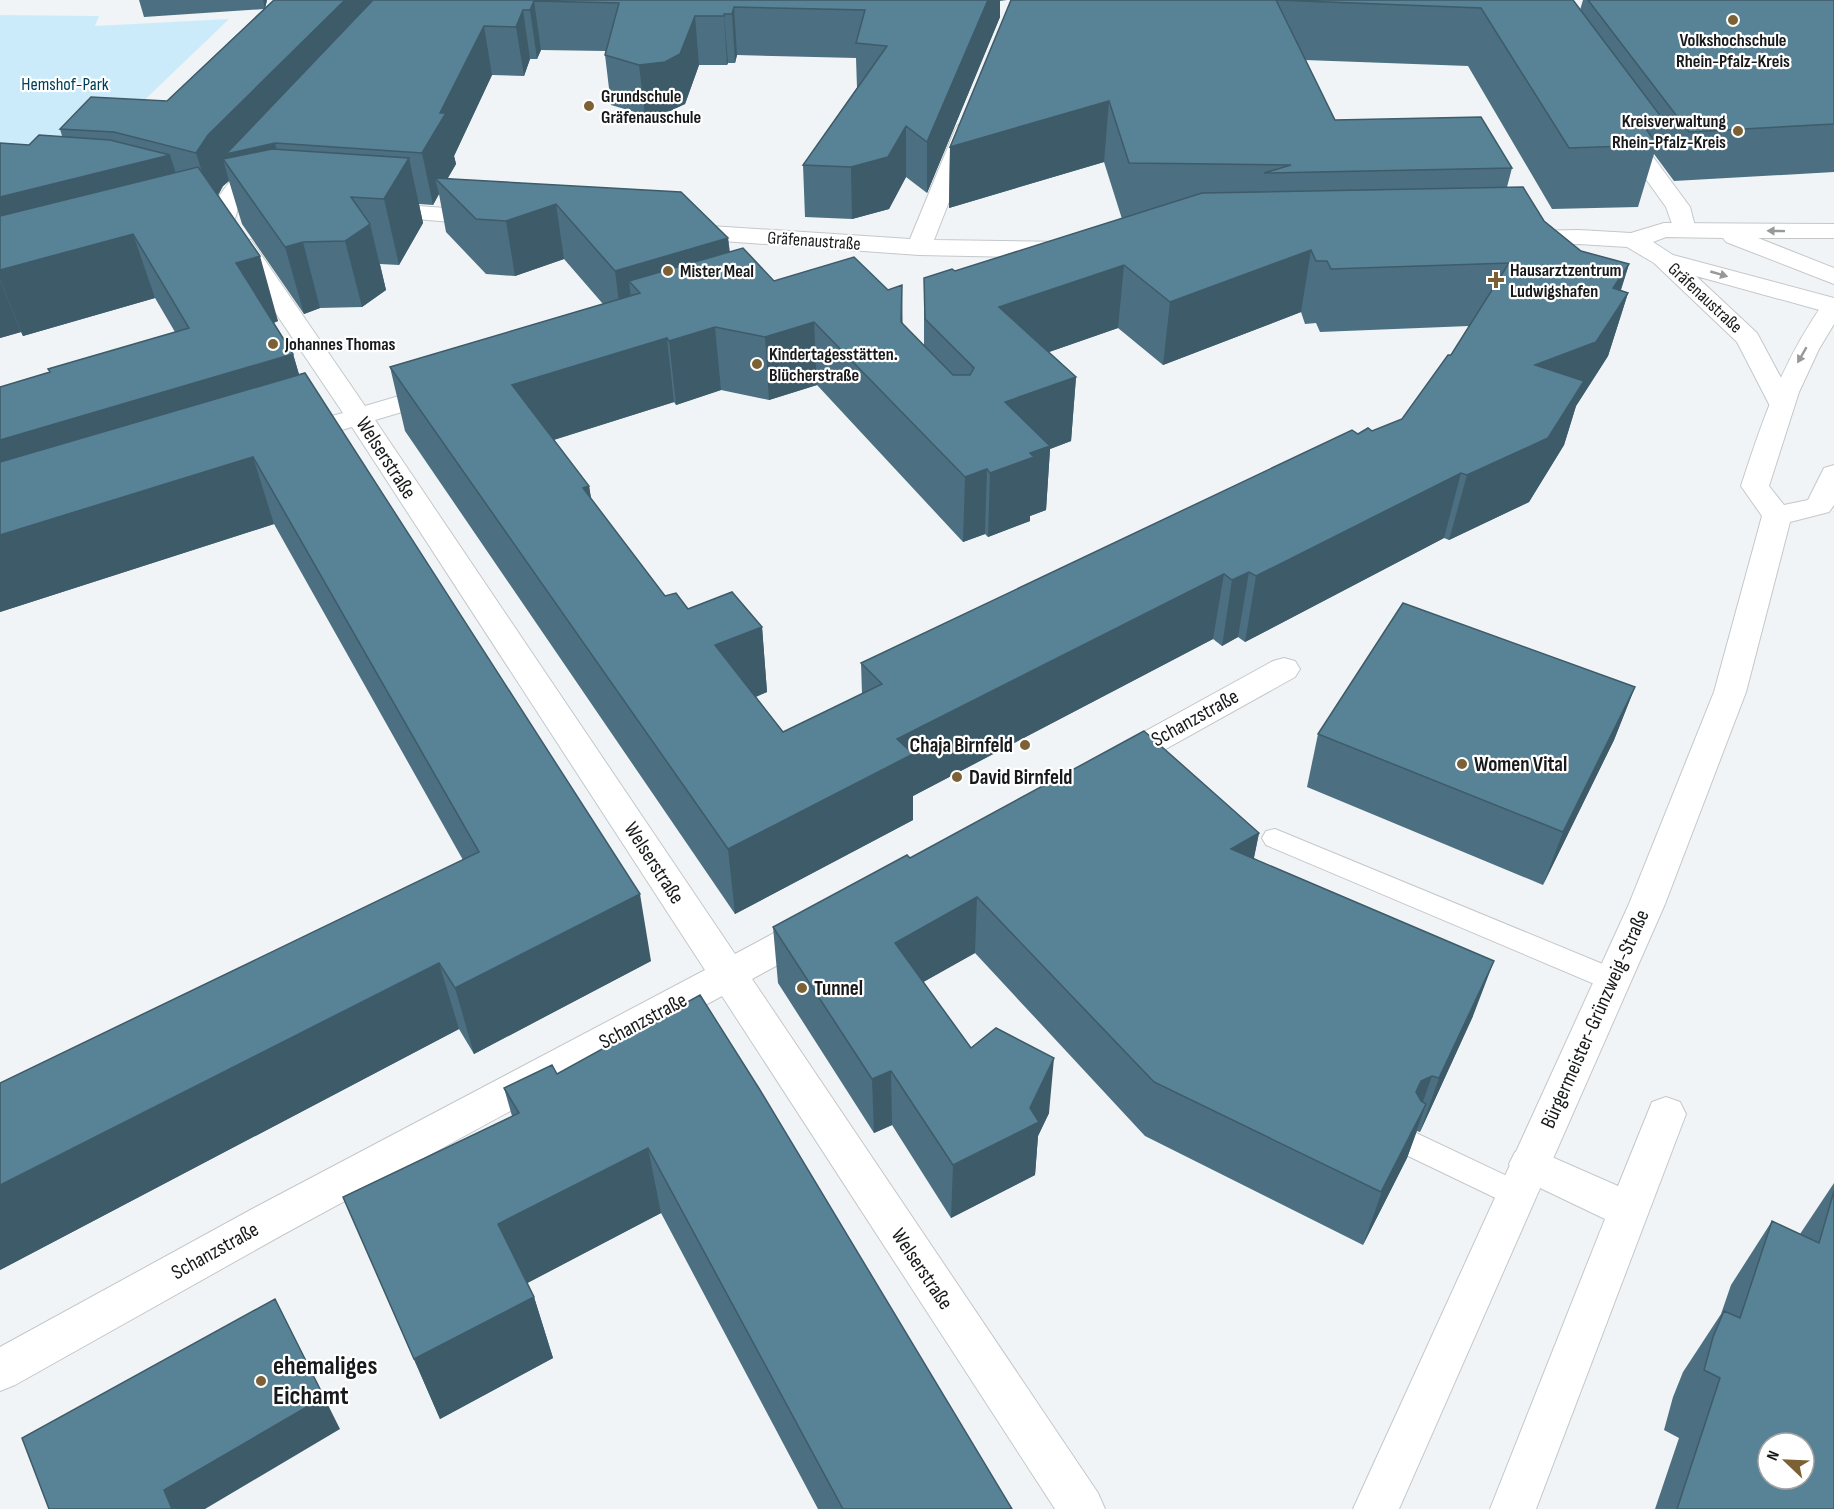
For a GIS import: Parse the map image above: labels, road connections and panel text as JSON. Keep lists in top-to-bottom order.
{
  "streets": {
    "street": [
      "Gräfenaustraße",
      "Welserstraße",
      "Schanzstraße",
      "Bürgermeister-Grünzweig-Straße"
    ]
  },
  "crossings": [
    ["Welserstraße", "Schanzstraße"]
  ],
  "parks": ["Hemshof-Park"],
  "places": {
    "other": [
      "Volkshochschule Rhein-Pfalz-Kreis",
      "Grundschule Gräfenauschule",
      "Kreisverwaltung Rhein-Pfalz-Kreis",
      "Mister Meal",
      "Johannes Thomas",
      "Kindertagesstätten. Blücherstraße",
      "Chaja Birnfeld",
      "Women Vital",
      "David Birnfeld",
      "Tunnel",
      "ehemaliges Eichamt"
    ],
    "health": ["Hausarztzentrum Ludwigshafen"]
  },
  "north": "top left"
}
